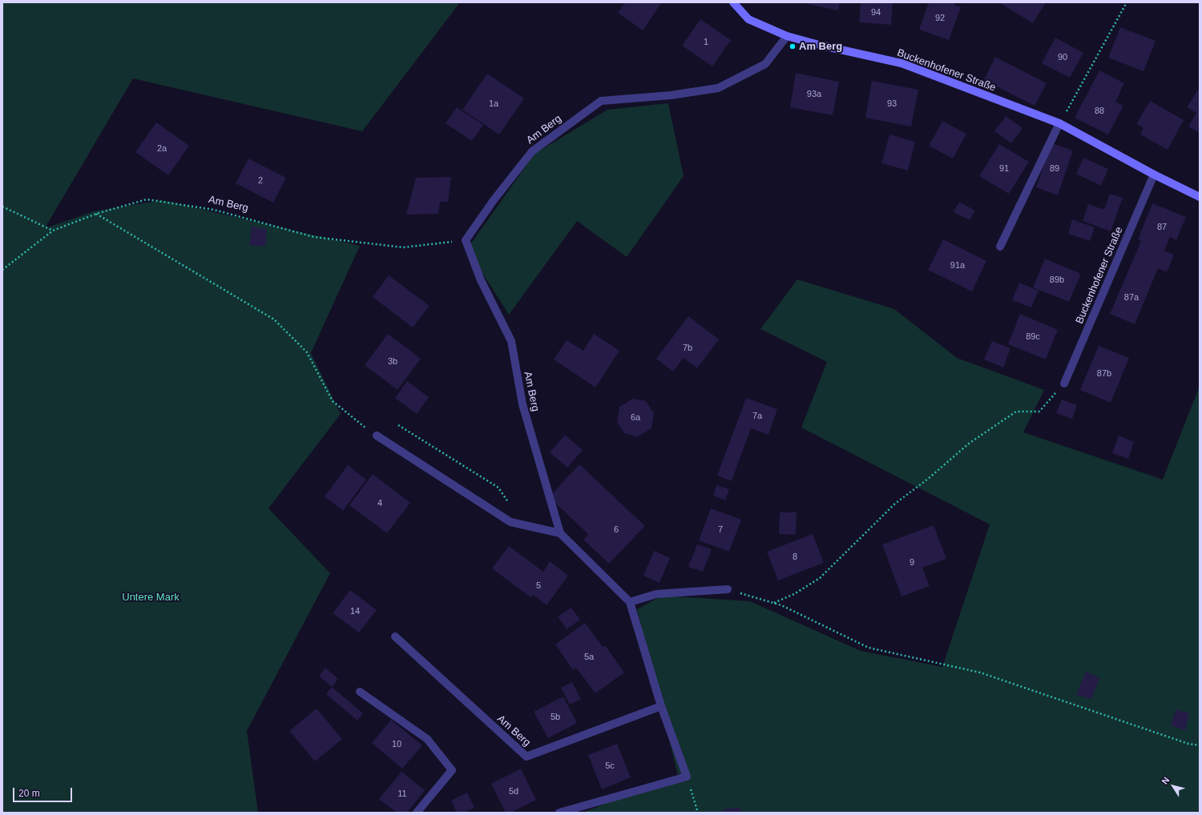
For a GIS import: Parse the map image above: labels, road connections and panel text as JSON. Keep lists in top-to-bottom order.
{
  "streets": {
    "street": ["Buckenhofener Straße", "Am Berg"]
  },
  "crossings": [
    ["Buckenhofener Straße", "Am Berg"]
  ],
  "parks": ["Untere Mark"],
  "places": ["Am Berg"],
  "house_numbers": [
    "94",
    "92",
    "1",
    "90",
    "93a",
    "1a",
    "93",
    "88",
    "2a",
    "91",
    "89",
    "2",
    "87",
    "91a",
    "89b",
    "87a",
    "89c",
    "7b",
    "3b",
    "87b",
    "7a",
    "6a",
    "4",
    "6",
    "7",
    "8",
    "9",
    "5",
    "14",
    "5a",
    "5b",
    "10",
    "5c",
    "5d",
    "11"
  ],
  "scale_bar": "20 m",
  "north": "top left"
}
